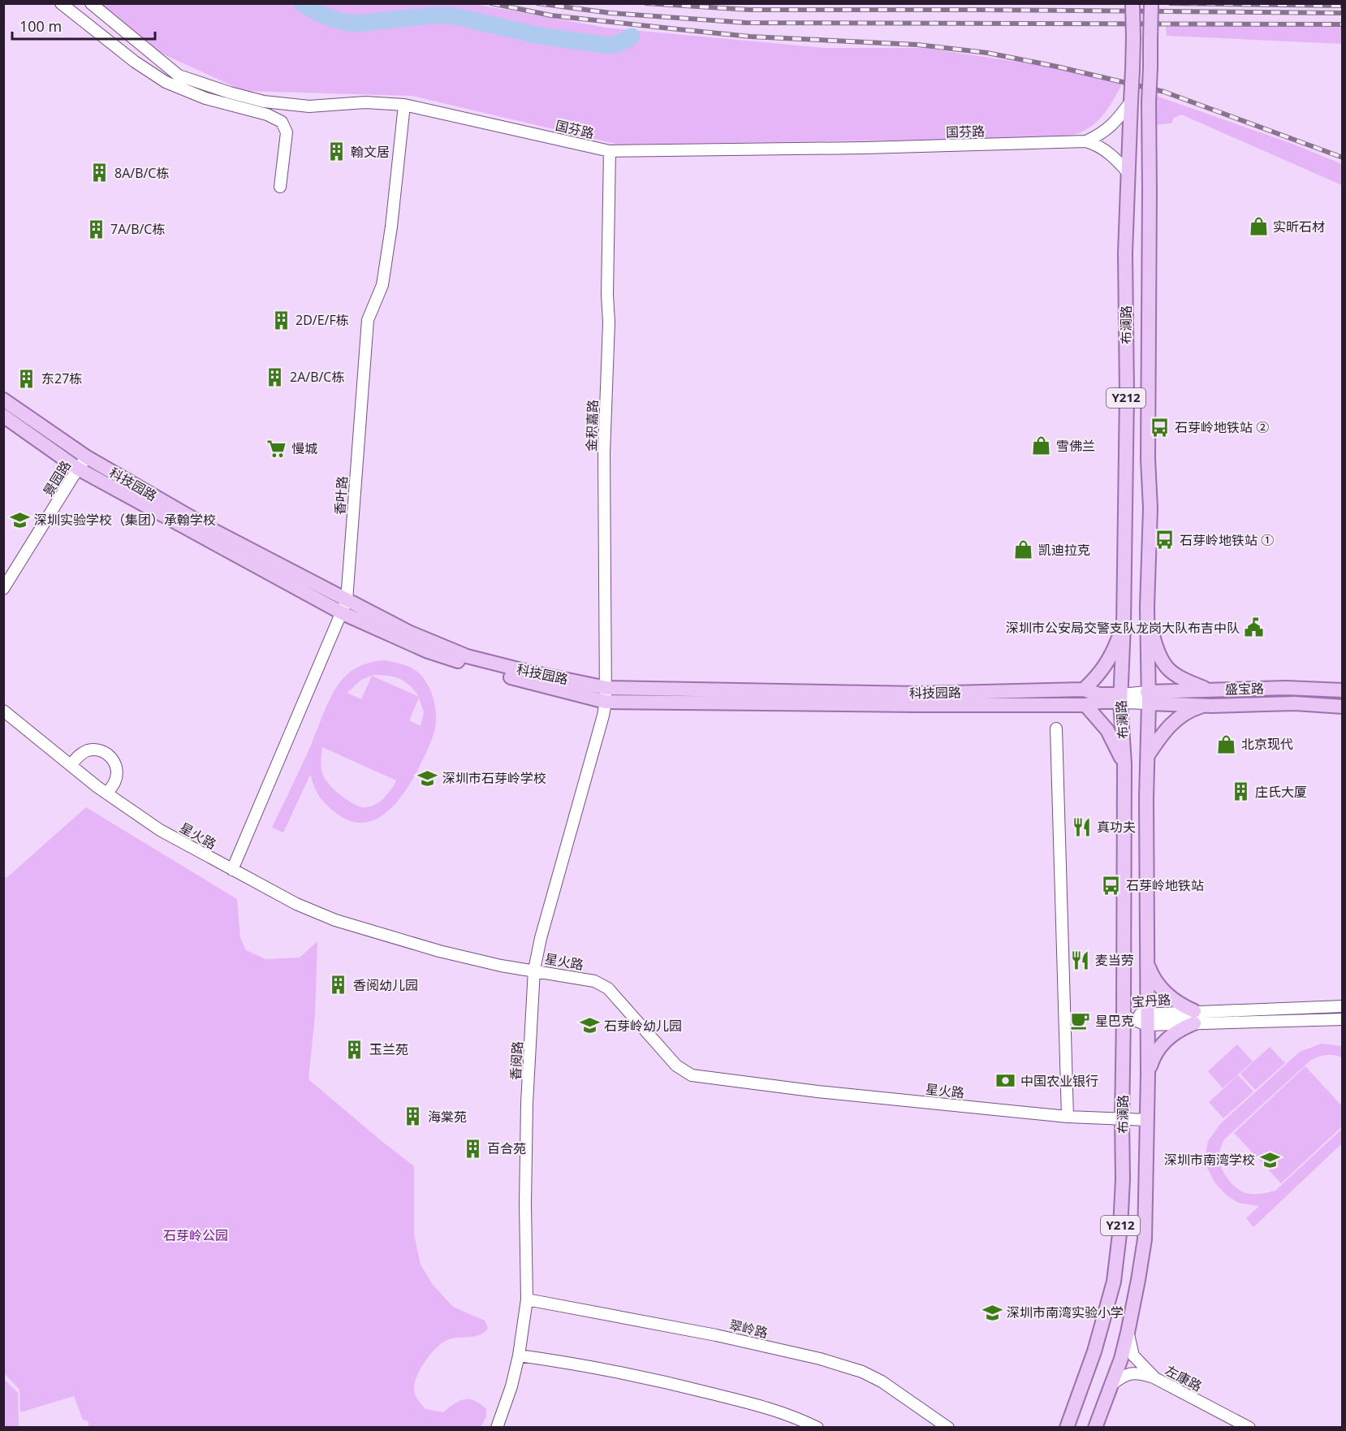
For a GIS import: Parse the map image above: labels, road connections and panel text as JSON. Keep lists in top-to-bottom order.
{
  "streets": {
    "main road": [
      "布澜路",
      "Y212",
      "科技园路",
      "盛宝路"
    ],
    "street": [
      "国芬路",
      "金积嘉路",
      "景园路",
      "香叶路",
      "星火路",
      "宝丹路",
      "香阅路",
      "翠岭路",
      "左康路"
    ]
  },
  "crossings": [
    ["国芬路", "金积嘉路"],
    ["国芬路", "香叶路"],
    ["布澜路", "科技园路"],
    ["布澜路", "盛宝路"],
    ["布澜路", "星火路"],
    ["布澜路", "宝丹路"],
    ["布澜路", "左康路"],
    ["金积嘉路", "科技园路"],
    ["金积嘉路", "香阅路"],
    ["景园路", "科技园路"],
    ["科技园路", "香叶路"],
    ["科技园路", "盛宝路"],
    ["科技园路", "香阅路"],
    ["香叶路", "星火路"],
    ["星火路", "香阅路"],
    ["香阅路", "翠岭路"]
  ],
  "parks": ["石芽岭公园"],
  "places": {
    "building": [
      "翰文居",
      "8A/B/C栋",
      "7A/B/C栋",
      "2D/E/F栋",
      "2A/B/C栋",
      "东27栋",
      "庄氏大厦",
      "香阅幼儿园",
      "玉兰苑",
      "海棠苑",
      "百合苑"
    ],
    "shop": [
      "实昕石材",
      "雪佛兰",
      "凯迪拉克",
      "北京现代"
    ],
    "bus stop": ["石芽岭地铁站 ②", "石芽岭地铁站 ①", "石芽岭地铁站"],
    "supermarket": ["慢城"],
    "school or university": [
      "深圳实验学校（集团）承翰学校",
      "深圳市石芽岭学校",
      "石芽岭幼儿园",
      "深圳市南湾学校",
      "深圳市南湾实验小学"
    ],
    "public building": ["深圳市公安局交警支队龙岗大队布吉中队"],
    "restaurant": ["真功夫", "麦当劳"],
    "cafe": ["星巴克"],
    "bank": ["中国农业银行"]
  },
  "scale_bar": "100 m"
}
